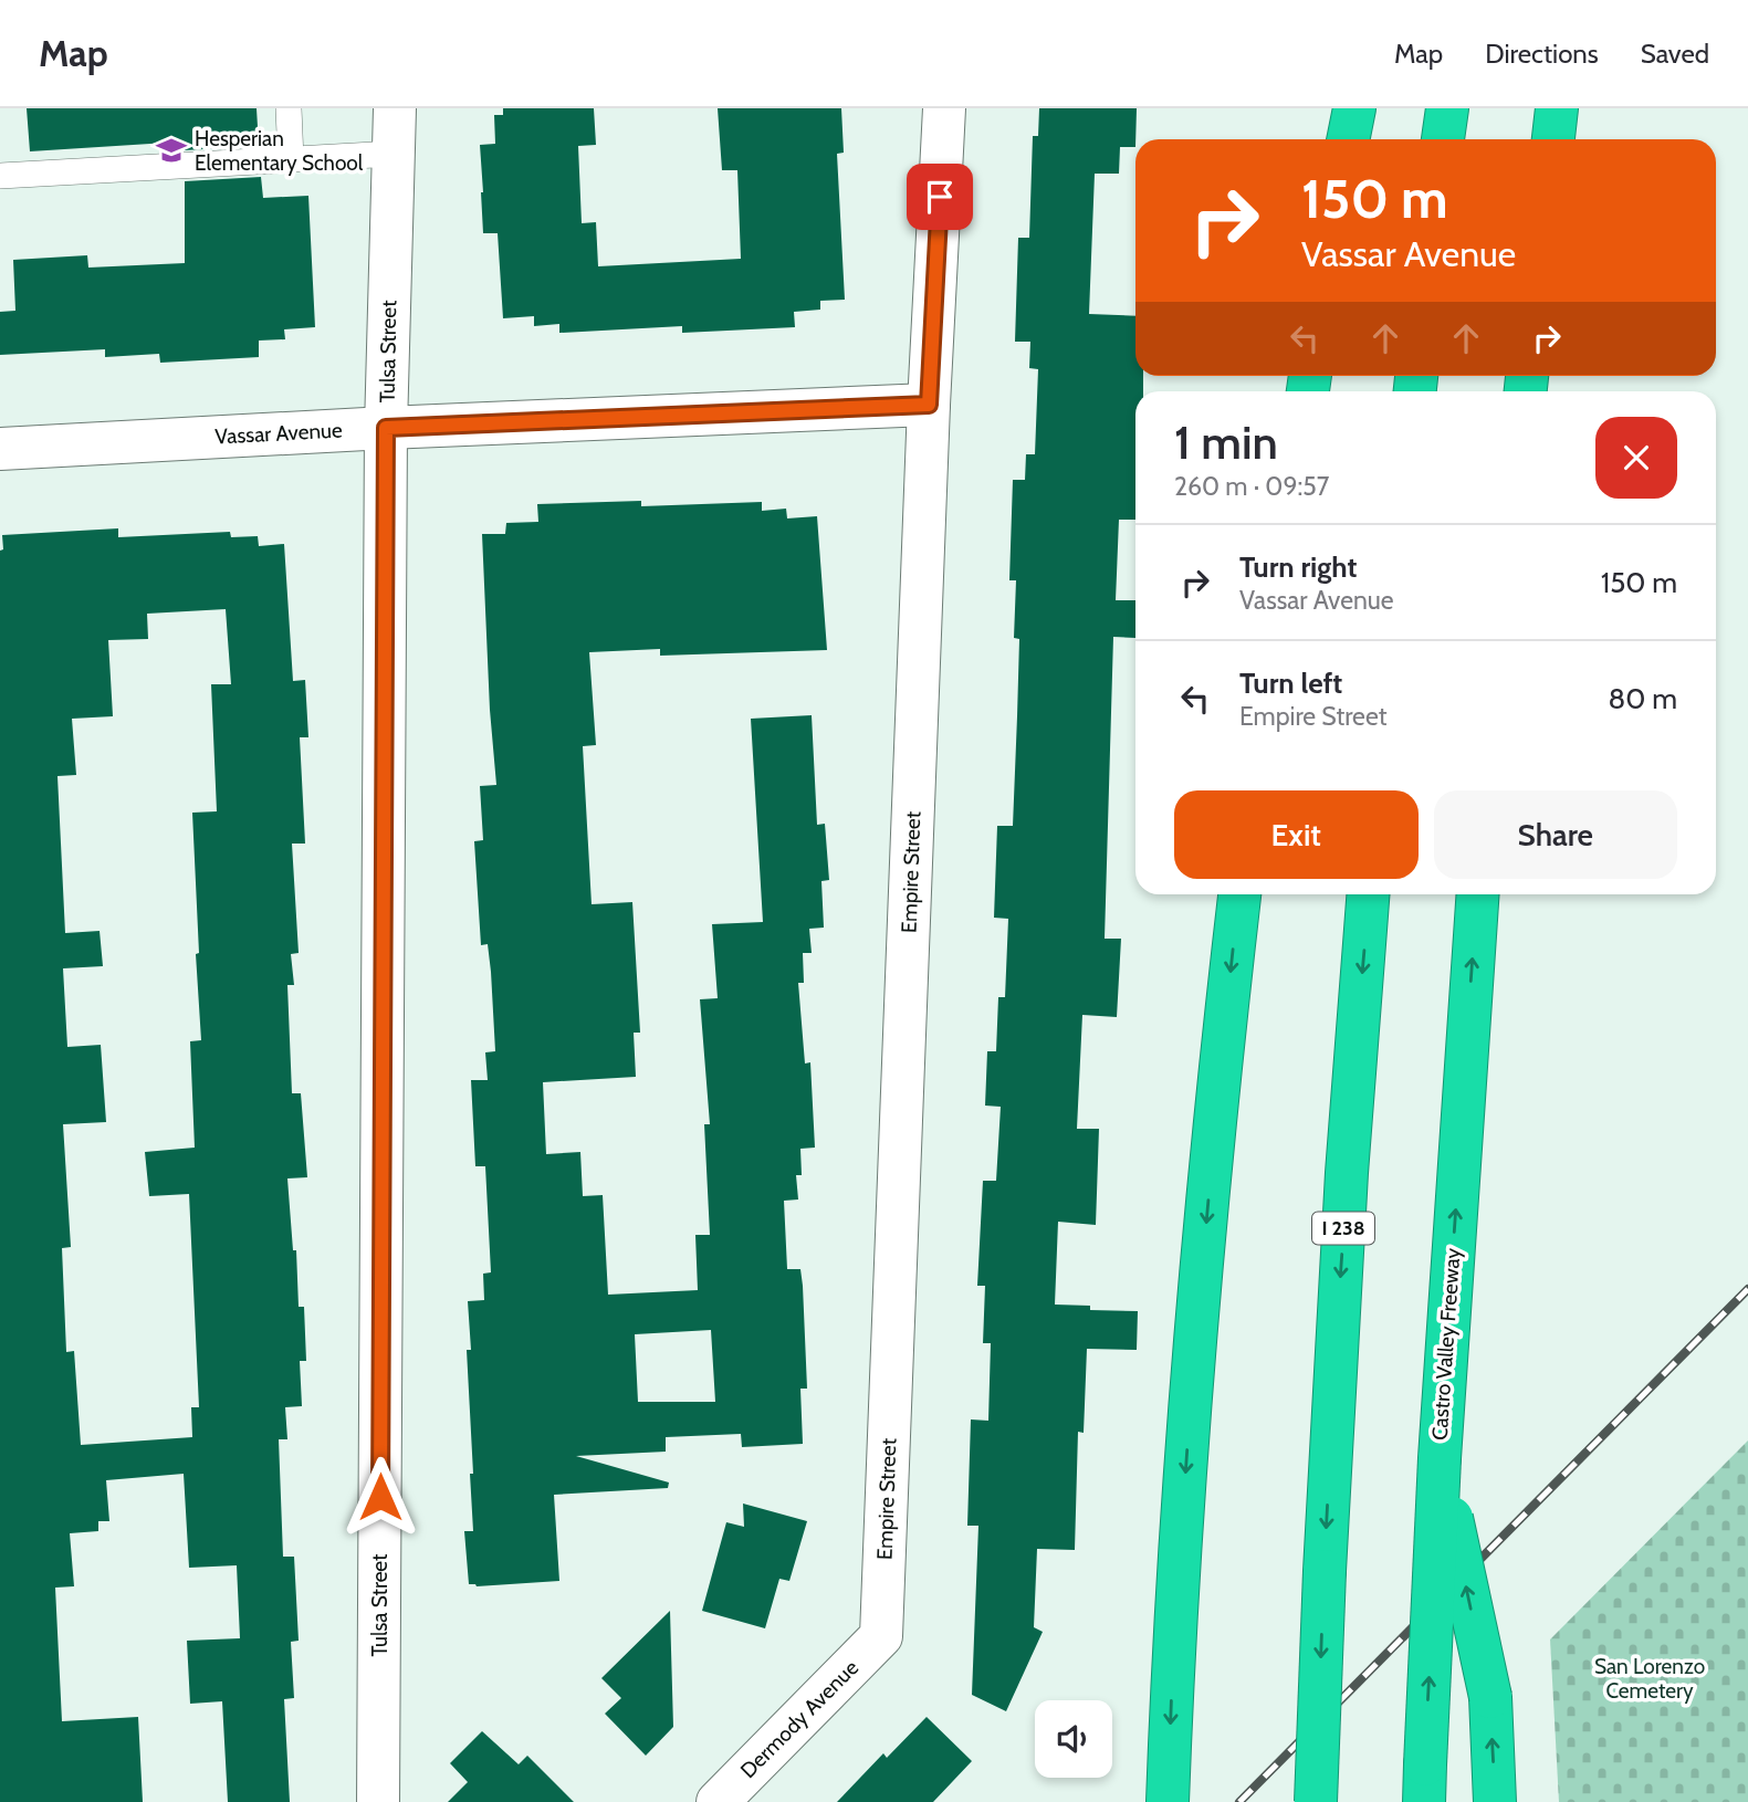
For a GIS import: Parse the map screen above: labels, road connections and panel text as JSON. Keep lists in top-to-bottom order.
{
  "streets": {
    "highway": ["I 238", "Castro Valley Freeway"],
    "street": [
      "Tulsa Street",
      "Vassar Avenue",
      "Empire Street",
      "Dermody Avenue"
    ]
  },
  "crossings": [
    ["Tulsa Street", "Vassar Avenue"],
    ["Vassar Avenue", "Empire Street"],
    ["Empire Street", "Dermody Avenue"]
  ],
  "parks": ["San Lorenzo Cemetery"],
  "places": {
    "school or university": ["Hesperian Elementary School"]
  },
  "page": {
    "header": "Map",
    "nav": ["Map", "Directions", "Saved"],
    "turn": ["150 m", "Vassar Avenue"],
    "heading": ["1 min", "260 m · 09:57"],
    "list": [
      {
        "name": "Turn right",
        "note": "Vassar Avenue",
        "value": "150 m"
      },
      {
        "name": "Turn left",
        "note": "Empire Street",
        "value": "80 m"
      }
    ],
    "buttons": ["Exit", "Share"]
  }
}
